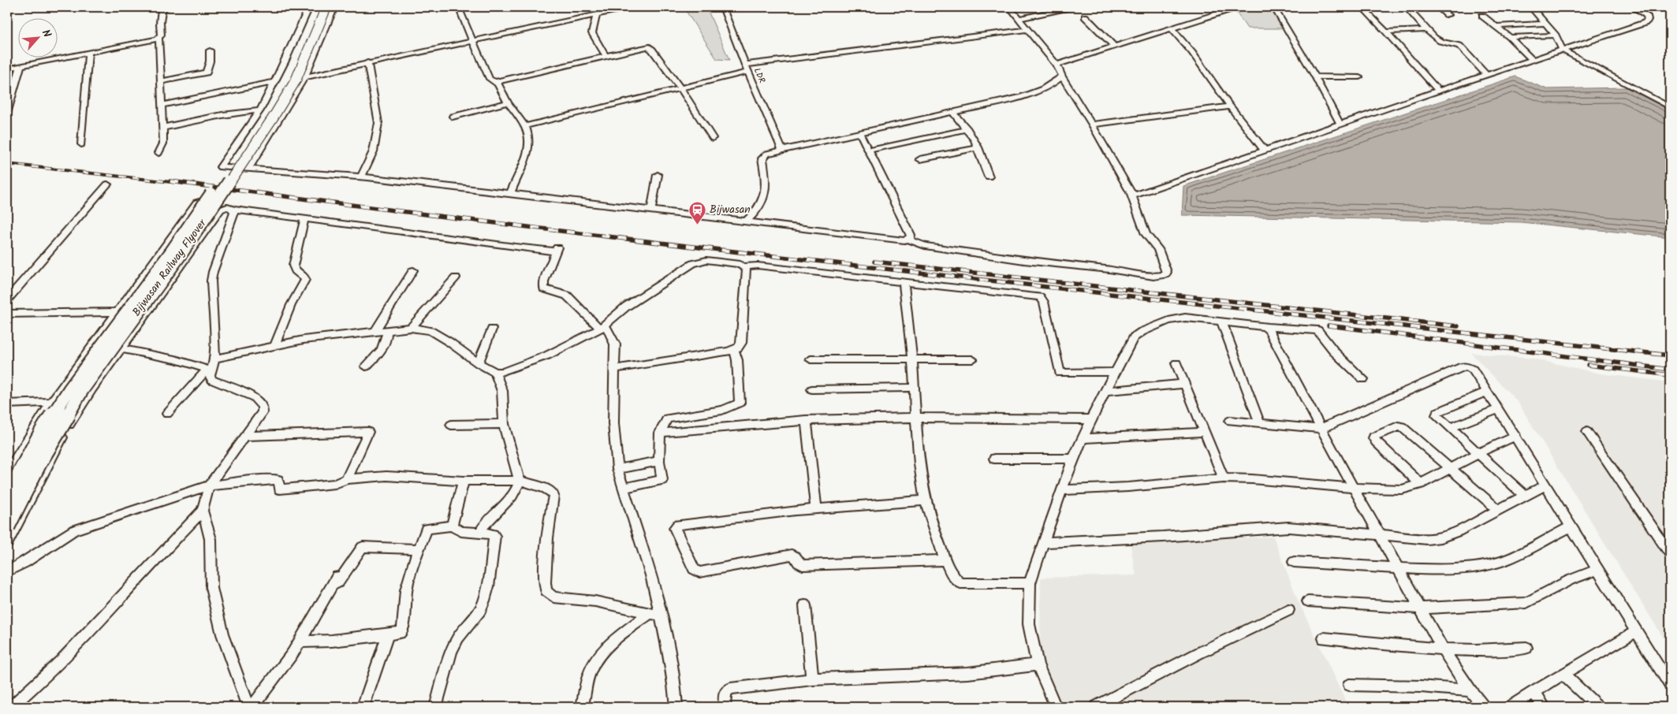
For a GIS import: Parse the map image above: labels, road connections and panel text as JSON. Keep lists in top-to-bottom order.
{
  "streets": {
    "main road": ["Bijwasan Railway Flyover"],
    "street": ["LDR"]
  },
  "places": {
    "station": ["Bijwasan"]
  },
  "north": "top right"
}
